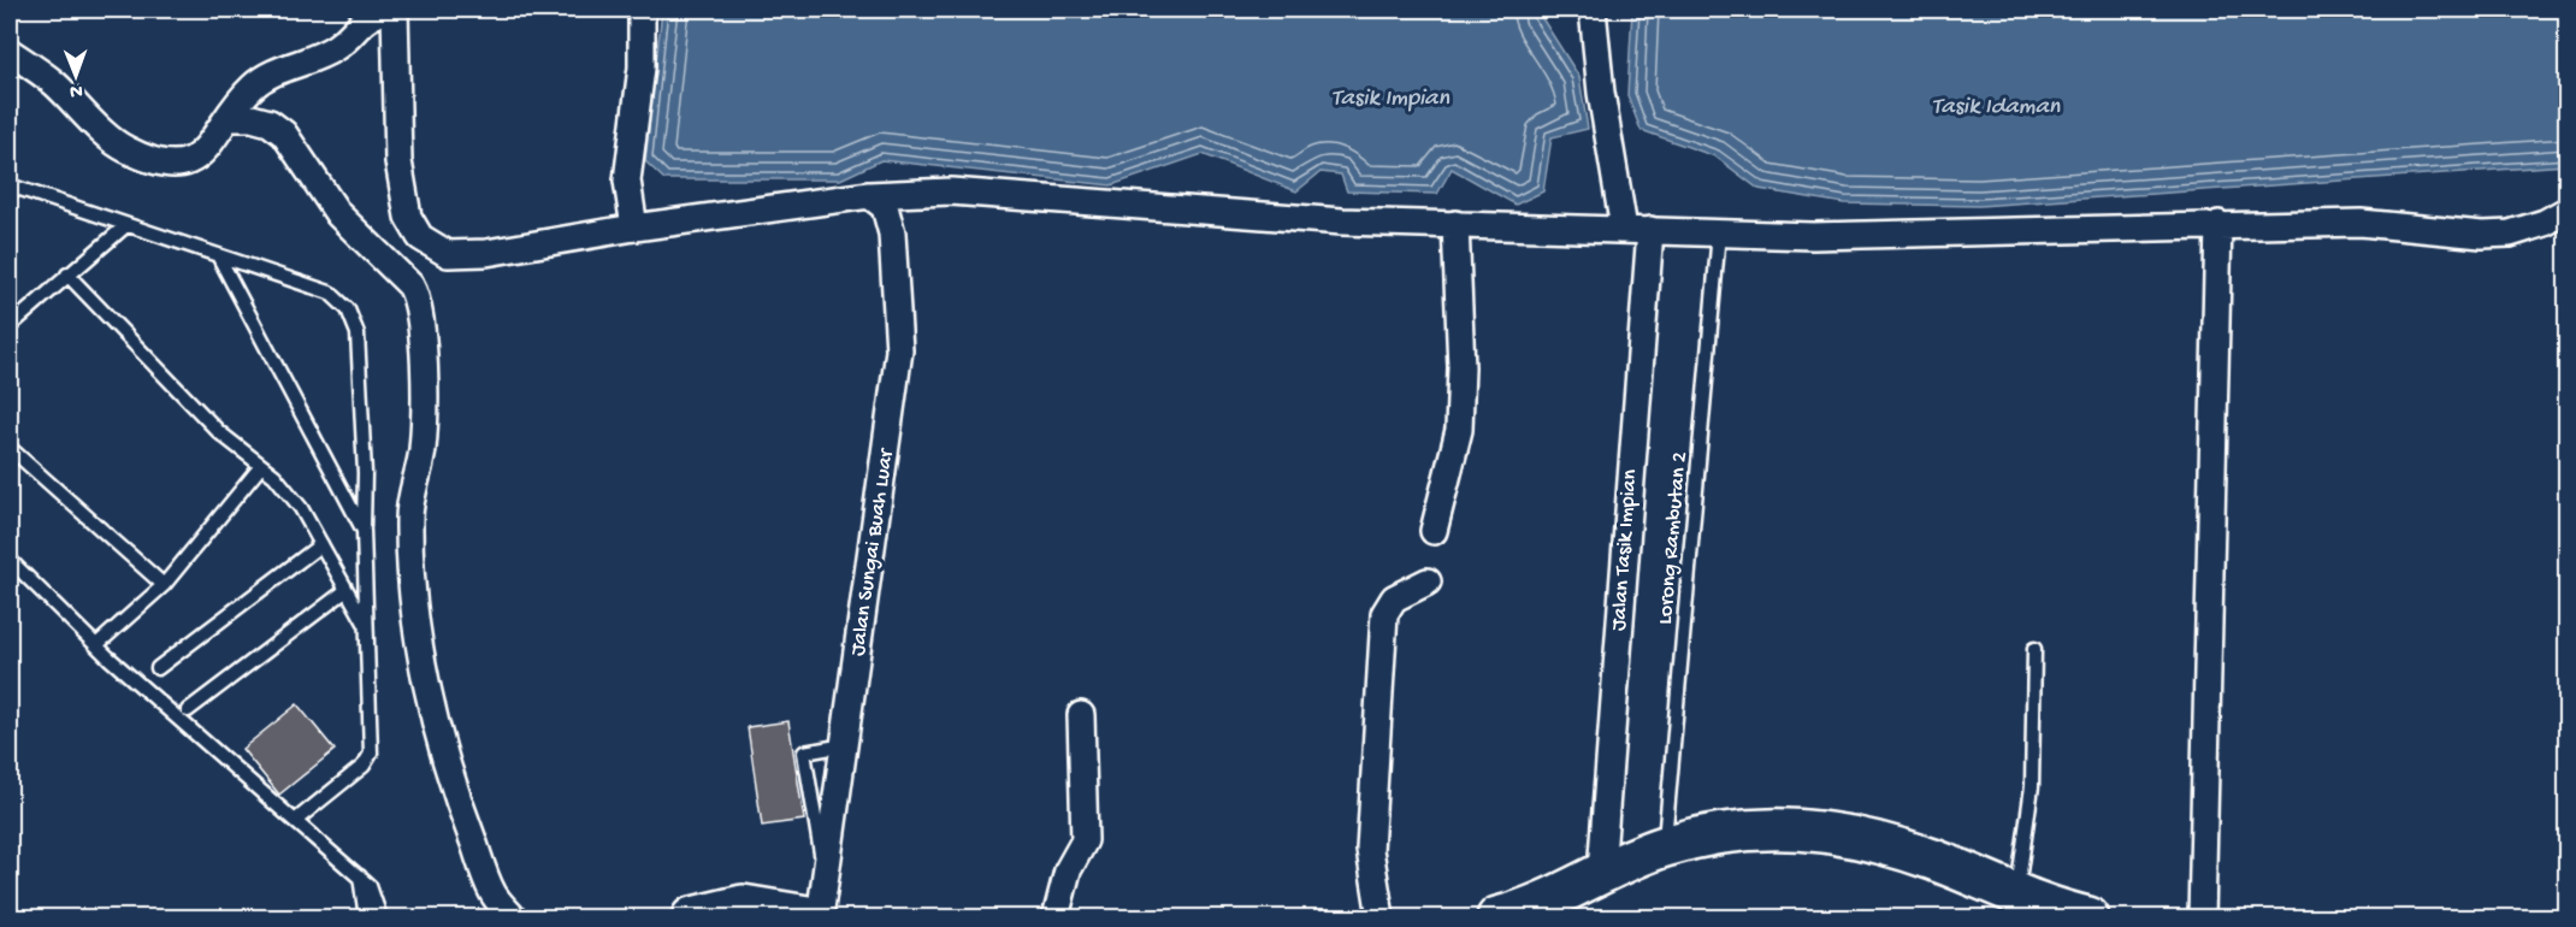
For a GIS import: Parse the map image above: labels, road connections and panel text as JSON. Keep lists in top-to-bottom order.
{
  "streets": {
    "street": ["Jalan Tasik Impian", "Jalan Sungai Buah Luar"],
    "lane": ["Lorong Rambutan 2"]
  },
  "water": ["Tasik Impian", "Tasik Idaman"],
  "north": "bottom"
}
